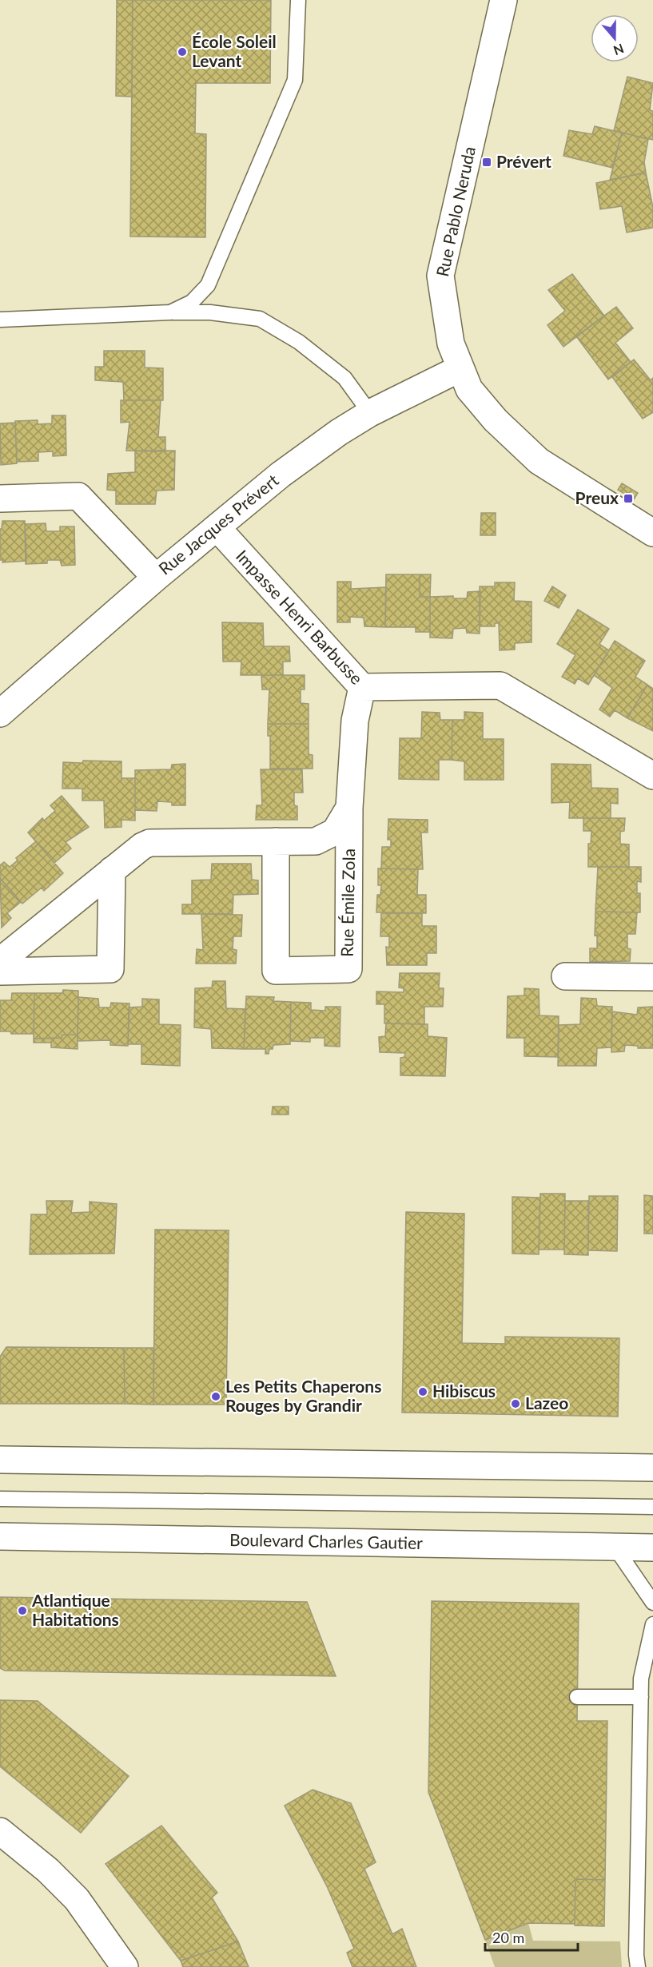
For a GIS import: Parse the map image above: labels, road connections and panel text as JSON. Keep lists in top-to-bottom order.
{
  "streets": {
    "street": [
      "Rue Pablo Neruda",
      "Rue Jacques Prévert",
      "Impasse Henri Barbusse",
      "Rue Émile Zola",
      "Boulevard Charles Gautier"
    ]
  },
  "crossings": [
    ["Rue Pablo Neruda", "Rue Jacques Prévert"],
    ["Rue Jacques Prévert", "Impasse Henri Barbusse"],
    ["Impasse Henri Barbusse", "Rue Émile Zola"]
  ],
  "places": {
    "other": [
      "École Soleil Levant",
      "Hibiscus",
      "Les Petits Chaperons Rouges by Grandir",
      "Lazeo",
      "Atlantique Habitations"
    ],
    "transit": ["Prévert", "Preux"]
  },
  "scale_bar": "20 m",
  "north": "bottom"
}
